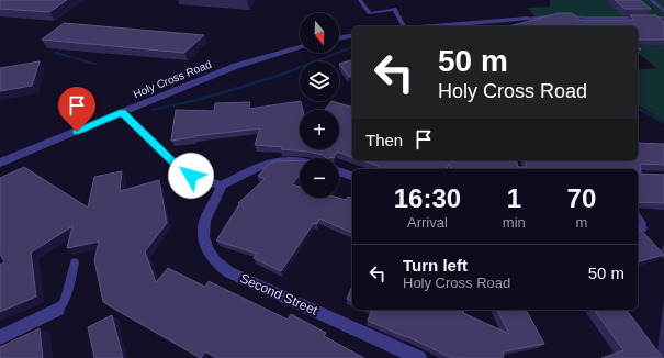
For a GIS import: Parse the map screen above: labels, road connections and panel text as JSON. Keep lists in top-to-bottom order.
{
  "streets": {
    "street": ["Holy Cross Road", "Second Street"]
  },
  "north": "bottom",
  "page": {
    "map_buttons": ["+", "−"],
    "turn": ["50 m", "Holy Cross Road"],
    "then": "Then",
    "eta": [
      "16:30",
      "Arrival",
      "1",
      "min",
      "70",
      "m"
    ],
    "list": [
      {
        "name": "Turn left",
        "note": "Holy Cross Road",
        "value": "50 m"
      }
    ]
  }
}
